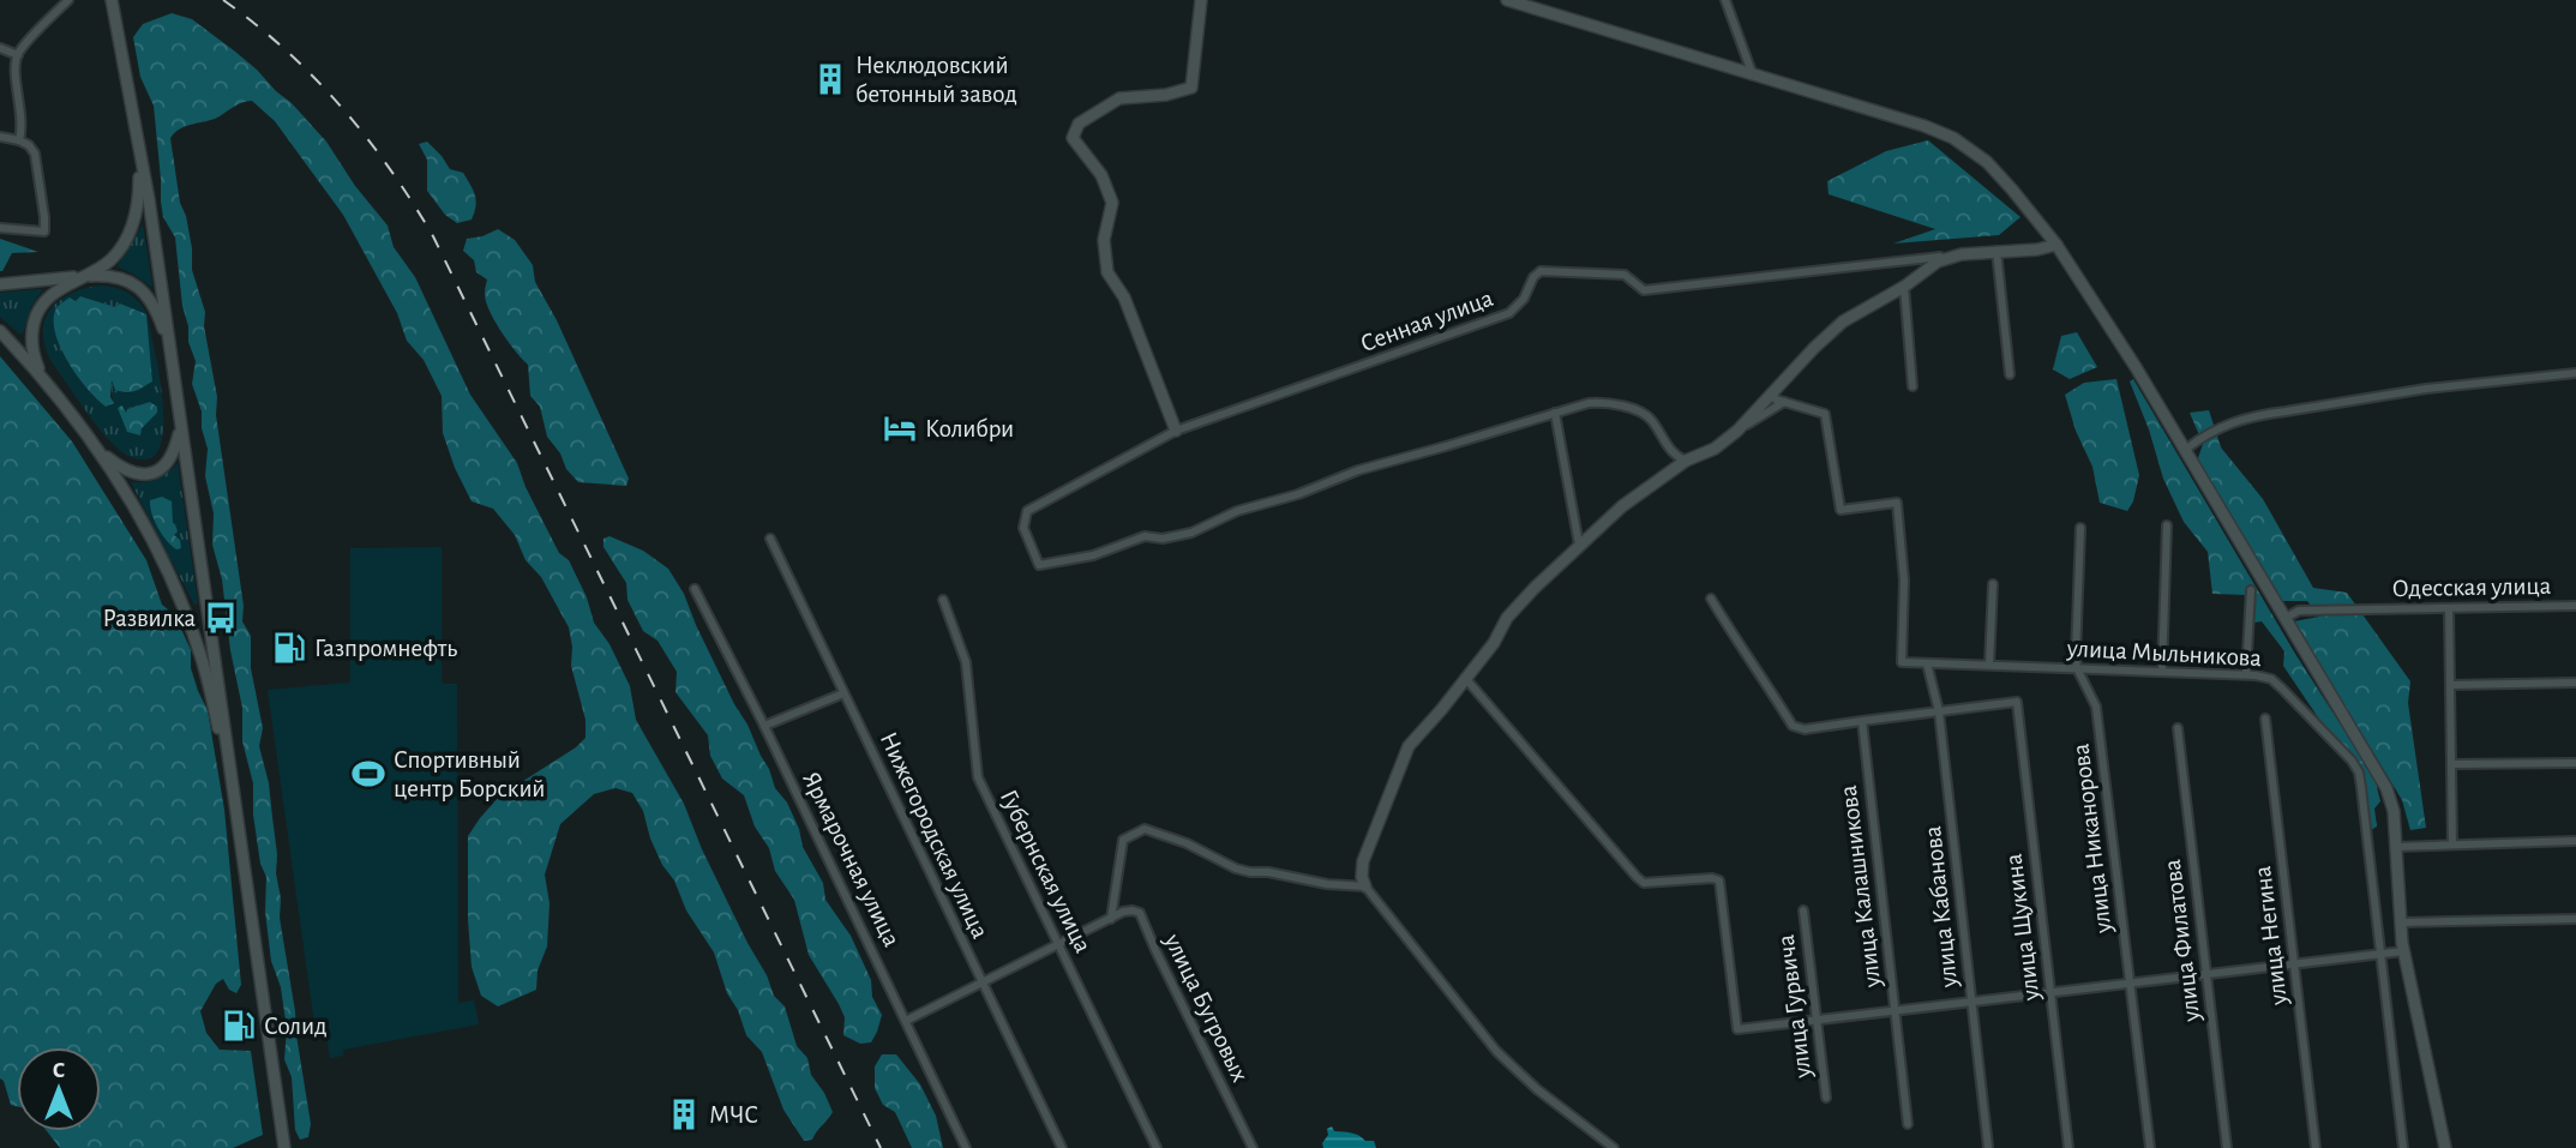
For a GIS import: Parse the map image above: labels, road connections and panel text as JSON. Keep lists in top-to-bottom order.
{
  "streets": {
    "street": [
      "Сенная улица",
      "Одесская улица",
      "улица Мыльникова",
      "Нижегородская улица",
      "улица Никанорова",
      "Ярмарочная улица",
      "Губернская улица",
      "улица Калашникова",
      "улица Кабанова",
      "улица Щукина",
      "улица Негина",
      "улица Филатова",
      "улица Гурвича",
      "улица Бугровых"
    ]
  },
  "crossings": [
    ["улица Мыльникова", "улица Никанорова"],
    ["улица Мыльникова", "улица Кабанова"],
    ["улица Кабанова", "улица Щукина"]
  ],
  "places": {
    "building": ["Неклюдовский бетонный завод", "МЧС"],
    "hotel": ["Колибри"],
    "bus stop": ["Развилка"],
    "fuel station": ["Газпромнефть", "Солид"],
    "sports": ["Спортивный центр Борский"]
  },
  "north": "top"
}
